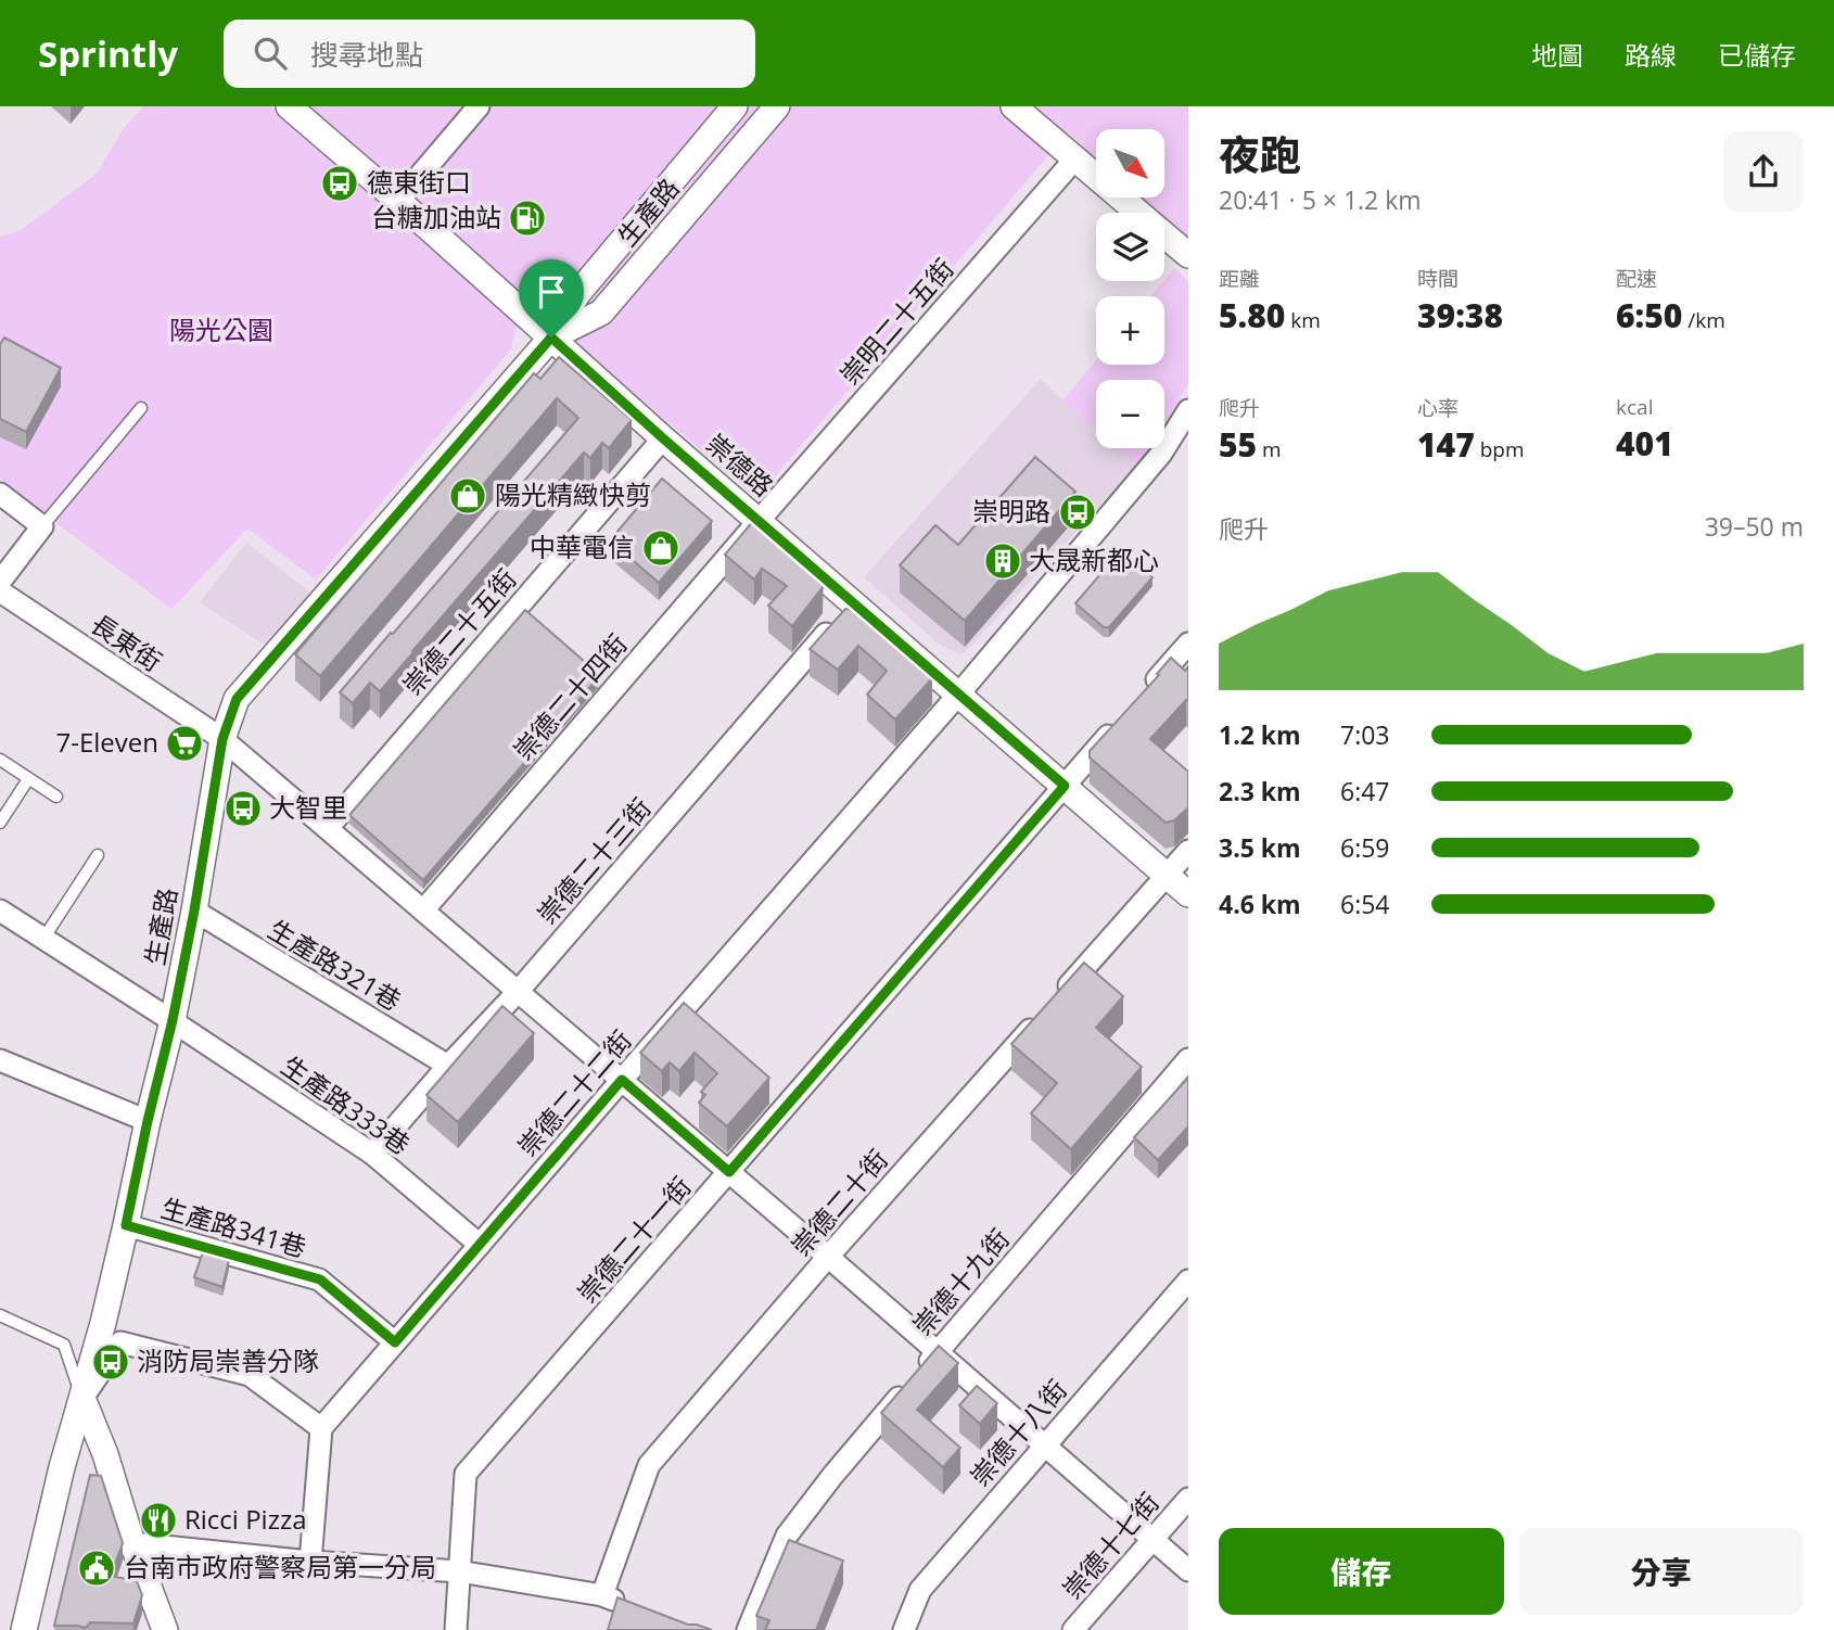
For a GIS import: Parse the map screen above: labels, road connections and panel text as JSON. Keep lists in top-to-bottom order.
{
  "streets": {
    "street": [
      "生產路",
      "崇明二十五街",
      "崇德路",
      "崇德二十五街",
      "長東街",
      "崇德二十四街",
      "崇德二十三街",
      "生產路321巷",
      "崇德二十二街",
      "生產路333巷",
      "崇德二十街",
      "生產路341巷",
      "崇德二十一街",
      "崇德十九街",
      "崇德十八街",
      "崇德十七街"
    ]
  },
  "crossings": [
    ["生產路", "崇德路"],
    ["生產路", "長東街"],
    ["生產路", "生產路321巷"],
    ["生產路", "生產路333巷"],
    ["生產路", "生產路341巷"],
    ["崇明二十五街", "崇德路"],
    ["崇明二十五街", "崇德二十四街"],
    ["崇德路", "崇德二十五街"],
    ["崇德路", "崇德二十四街"],
    ["崇德路", "崇德二十三街"],
    ["崇德路", "崇德二十二街"],
    ["崇德路", "崇德二十街"],
    ["崇德路", "崇德二十一街"],
    ["崇德二十五街", "長東街"],
    ["長東街", "崇德二十四街"],
    ["長東街", "崇德二十三街"],
    ["長東街", "崇德二十二街"],
    ["長東街", "崇德二十街"],
    ["長東街", "崇德二十一街"],
    ["長東街", "崇德十九街"],
    ["長東街", "崇德十八街"],
    ["長東街", "崇德十七街"],
    ["崇德二十三街", "生產路321巷"],
    ["崇德二十三街", "生產路333巷"],
    ["崇德二十二街", "生產路333巷"],
    ["崇德二十二街", "生產路341巷"]
  ],
  "parks": ["陽光公園"],
  "places": {
    "bus stop": [
      "德東街口",
      "崇明路",
      "大智里",
      "消防局崇善分隊"
    ],
    "fuel station": ["台糖加油站"],
    "shop": ["陽光精緻快剪", "中華電信"],
    "building": ["大晟新都心"],
    "supermarket": ["7-Eleven"],
    "restaurant": ["Ricci Pizza"],
    "public building": ["台南市政府警察局第一分局"]
  },
  "north": "bottom right",
  "page": {
    "header": "Sprintly",
    "search": "搜尋地點",
    "nav": ["地圖", "路線", "已儲存"],
    "heading": ["夜跑", "20:41 · 5 × 1.2 km"],
    "map_buttons": ["+", "−"],
    "stats": [
      ["距離", "5.80 km"],
      ["時間", "39:38"],
      ["配速", "6:50 /km"],
      ["爬升", "55 m"],
      ["心率", "147 bpm"],
      ["kcal", "401"]
    ],
    "chart": ["爬升", "39–50 m"],
    "list": [
      {
        "name": "1.2 km",
        "note": "7:03"
      },
      {
        "name": "2.3 km",
        "note": "6:47"
      },
      {
        "name": "3.5 km",
        "note": "6:59"
      },
      {
        "name": "4.6 km",
        "note": "6:54"
      }
    ],
    "buttons": ["儲存", "分享"]
  }
}
